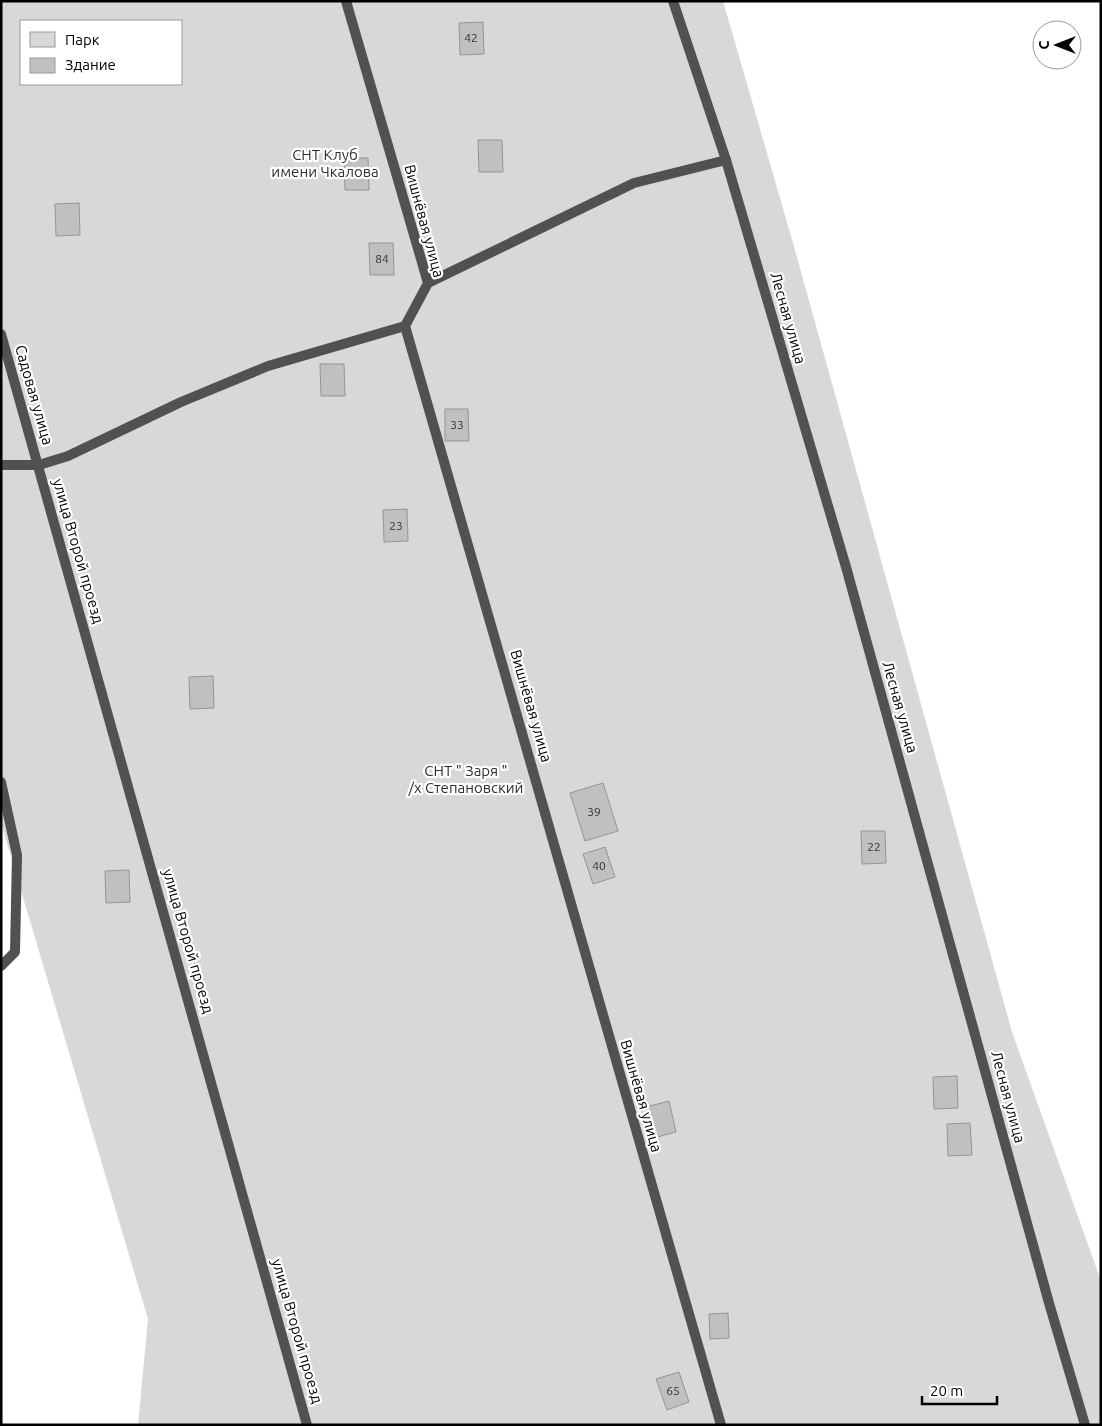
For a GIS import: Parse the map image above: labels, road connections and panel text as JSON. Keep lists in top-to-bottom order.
{
  "streets": {
    "lane": [
      "Вишнёвая улица",
      "Лесная улица",
      "Садовая улица",
      "улица Второй проезд"
    ]
  },
  "crossings": [
    ["Садовая улица", "улица Второй проезд"]
  ],
  "parks": ["СНТ Клуб имени Чкалова", "СНТ \" Заря \" /х Степановский"],
  "house_numbers": [
    "42",
    "84",
    "33",
    "23",
    "39",
    "22",
    "40",
    "65"
  ],
  "legend": ["Парк", "Здание"],
  "scale_bar": "20 m",
  "north": "left"
}
